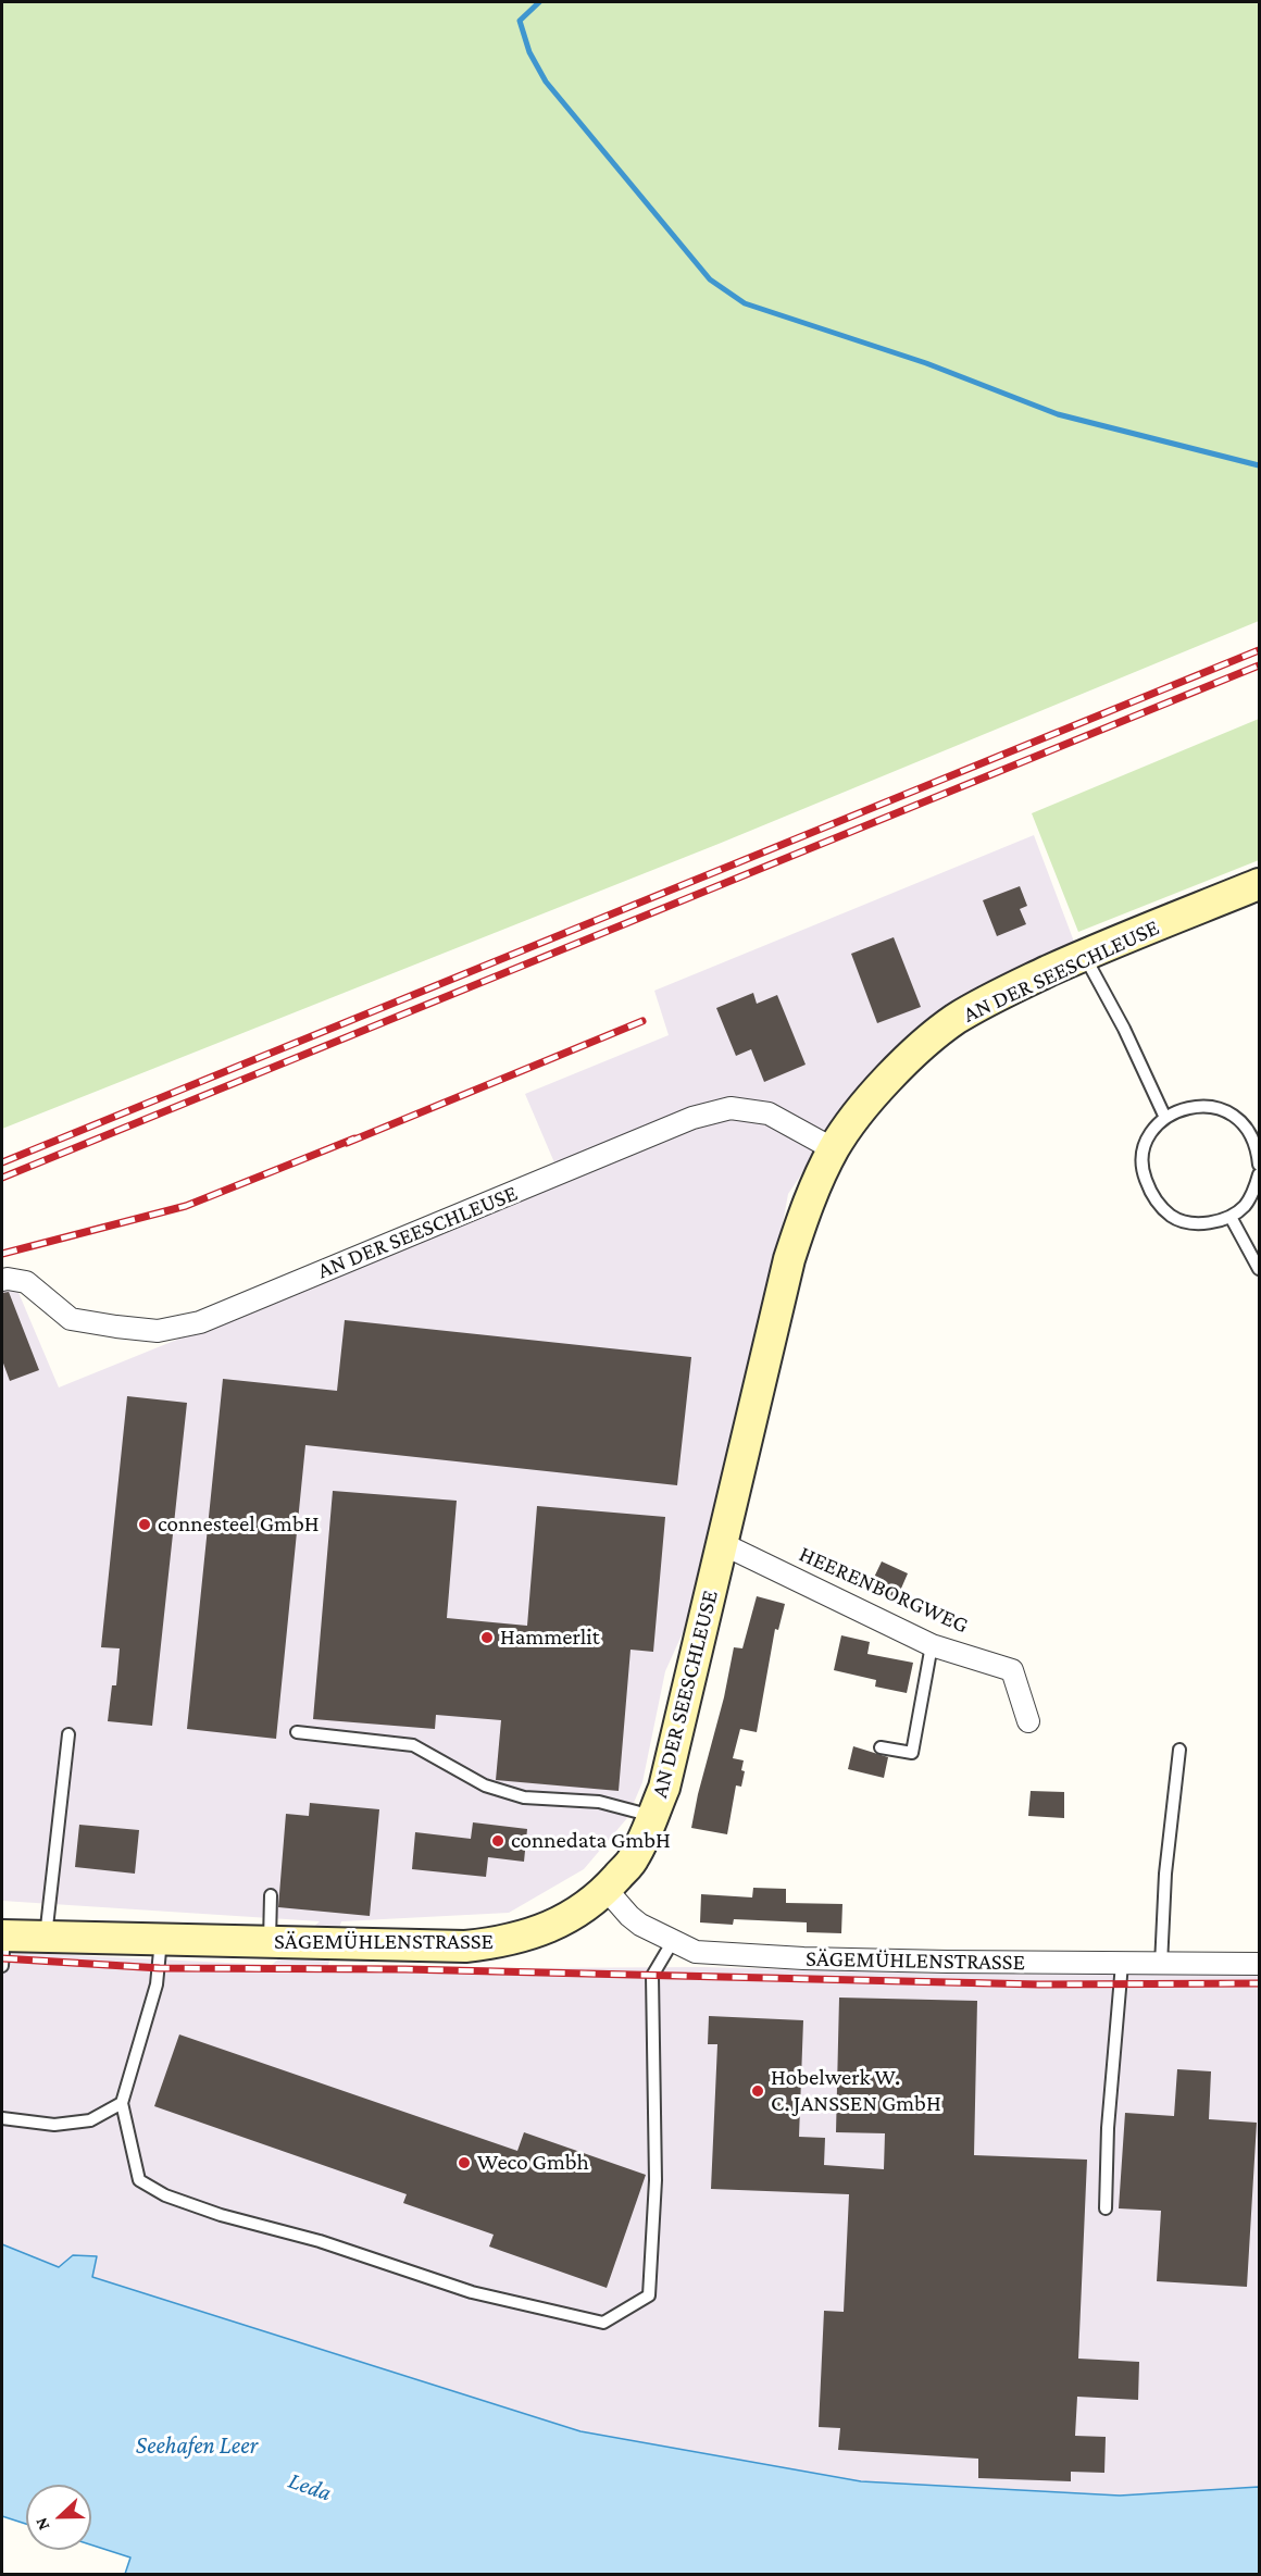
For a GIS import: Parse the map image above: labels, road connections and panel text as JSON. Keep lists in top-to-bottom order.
{
  "streets": {
    "street": ["AN DER SEESCHLEUSE", "HEERENBORGWEG", "SÄGEMÜHLENSTRASSE"]
  },
  "crossings": [
    ["AN DER SEESCHLEUSE", "HEERENBORGWEG"],
    ["AN DER SEESCHLEUSE", "SÄGEMÜHLENSTRASSE"]
  ],
  "water": ["Seehafen Leer", "Leda"],
  "places": [
    "connesteel GmbH",
    "Hammerlit",
    "connedata GmbH",
    "Hobelwerk W. C. JANSSEN GmbH",
    "Weco Gmbh"
  ],
  "north": "left"
}
